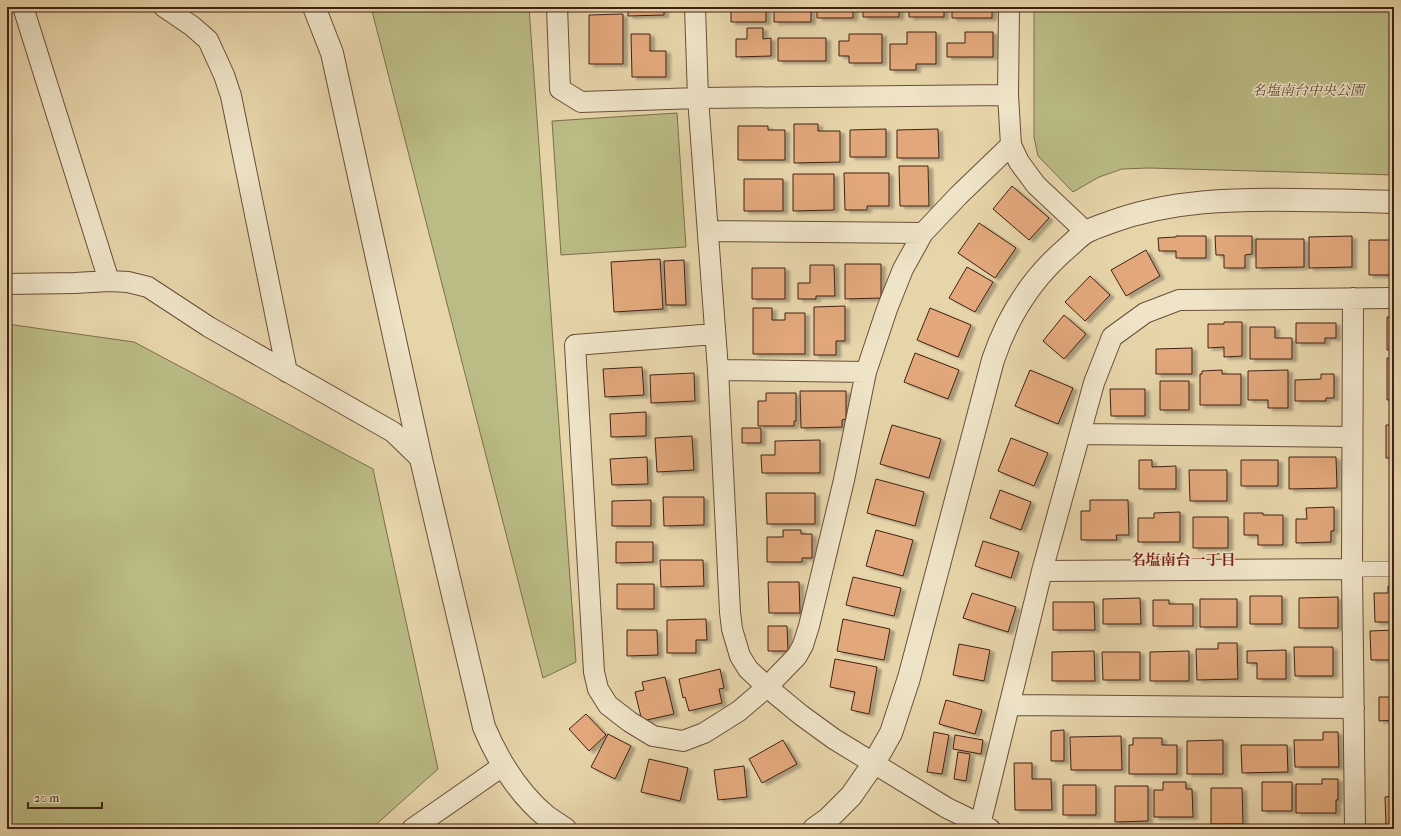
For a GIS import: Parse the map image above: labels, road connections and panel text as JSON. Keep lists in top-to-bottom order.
{
  "districts": ["名塩南台一丁目"],
  "parks": ["名塩南台中央公園"],
  "scale_bar": "20 m"
}
